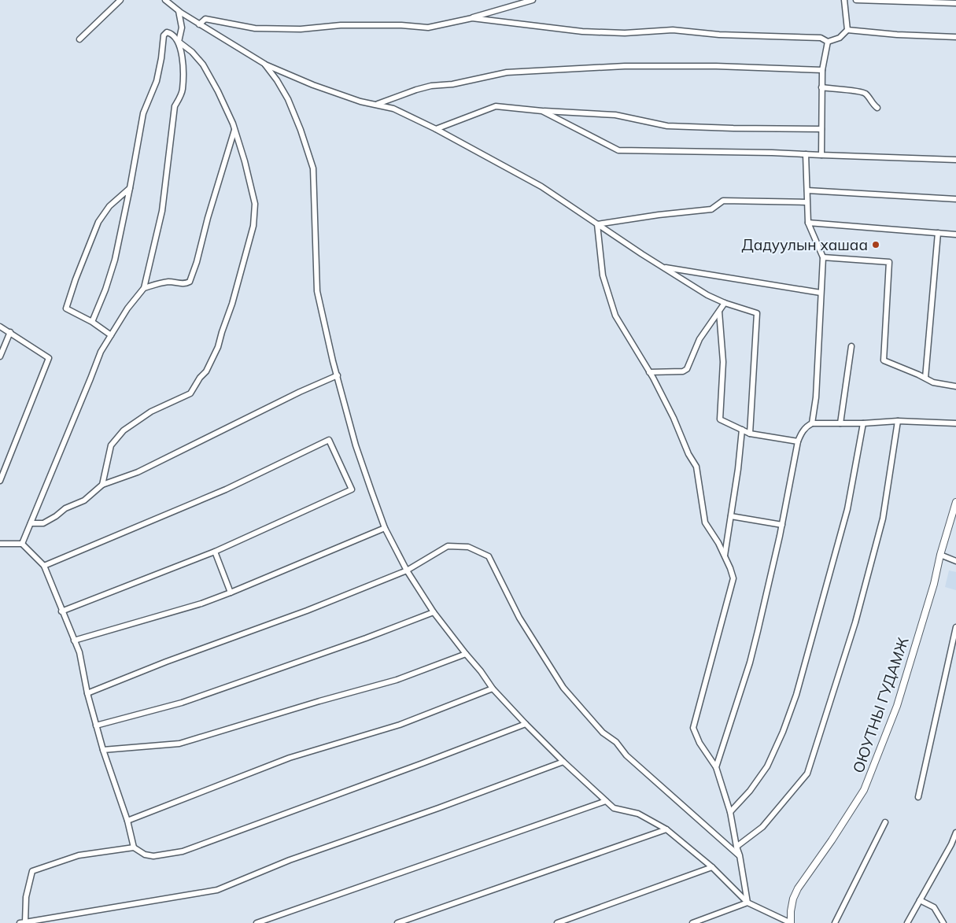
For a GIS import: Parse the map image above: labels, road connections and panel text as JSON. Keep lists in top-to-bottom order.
{
  "streets": {
    "street": ["ОЮУТНЫ ГУДАМЖ"]
  },
  "places": ["Дадуулын хашаа"]
}
